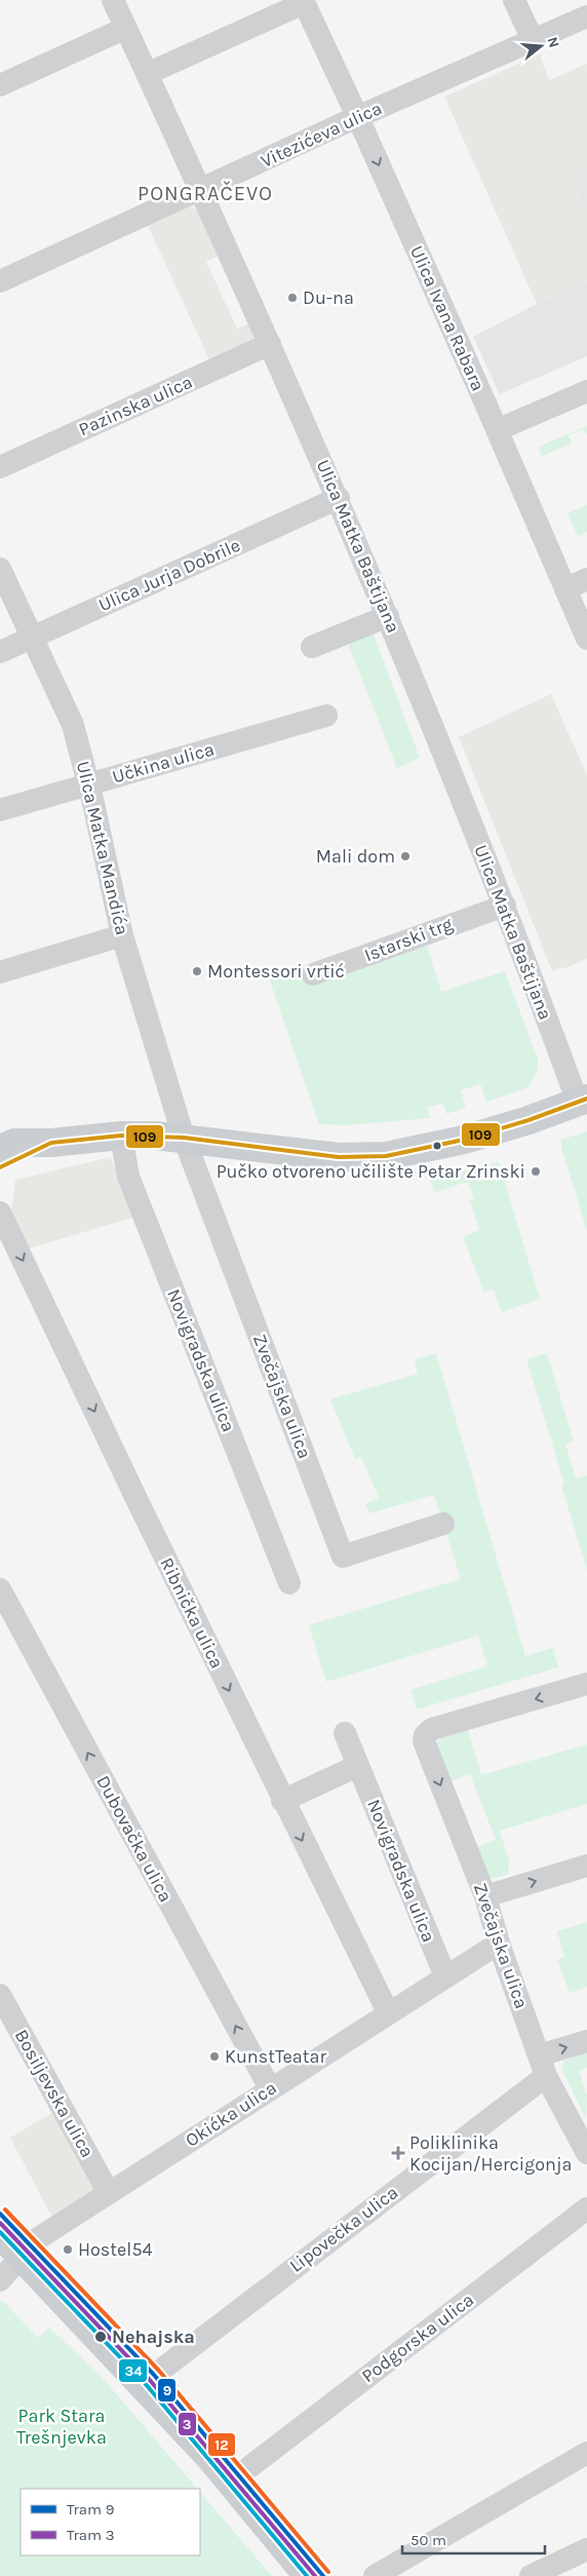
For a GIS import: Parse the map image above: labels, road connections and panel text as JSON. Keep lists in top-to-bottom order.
{
  "streets": {
    "street": [
      "Vitezićeva ulica",
      "Ulica Ivana Rabara",
      "Pazinska ulica",
      "Ulica Matka Baštijana",
      "Ulica Jurja Dobrile",
      "Učkina ulica",
      "Ulica Matka Mandića",
      "Istarski trg",
      "Novigradska ulica",
      "Zvečajska ulica",
      "Ribnička ulica",
      "Dubovačka ulica",
      "Bosiljevska ulica",
      "Okićka ulica",
      "Lipovečka ulica",
      "Podgorska ulica"
    ]
  },
  "crossings": [
    ["Vitezićeva ulica", "Ulica Ivana Rabara"],
    ["Vitezićeva ulica", "Ulica Matka Baštijana"],
    ["Pazinska ulica", "Ulica Matka Baštijana"],
    ["Ulica Matka Baštijana", "Ulica Jurja Dobrile"],
    ["Ulica Matka Baštijana", "Istarski trg"],
    ["Ulica Jurja Dobrile", "Ulica Matka Mandića"],
    ["Učkina ulica", "Ulica Matka Mandića"],
    ["Ulica Matka Mandića", "Zvečajska ulica"],
    ["Novigradska ulica", "Okićka ulica"],
    ["Zvečajska ulica", "Okićka ulica"],
    ["Zvečajska ulica", "Lipovečka ulica"],
    ["Ribnička ulica", "Okićka ulica"],
    ["Dubovačka ulica", "Okićka ulica"],
    ["Bosiljevska ulica", "Okićka ulica"]
  ],
  "one_way": ["Ulica Ivana Rabara", "Ribnička ulica", "Dubovačka ulica"],
  "districts": ["PONGRAČEVO"],
  "parks": ["Park Stara Trešnjevka"],
  "places": {
    "other": [
      "Du-na",
      "Mali dom",
      "Montessori vrtić",
      "Pučko otvoreno učilište Petar Zrinski",
      "KunstTeatar",
      "Hostel54",
      "Nehajska"
    ],
    "health": ["Poliklinika Kocijan/Hercigonja"]
  },
  "lines": [
    "transit line 109",
    "transit line 12",
    "tram line 9",
    "tram line 3",
    "transit line 34"
  ],
  "legend": ["Tram 9", "Tram 3"],
  "scale_bar": "50 m",
  "north": "right"
}
